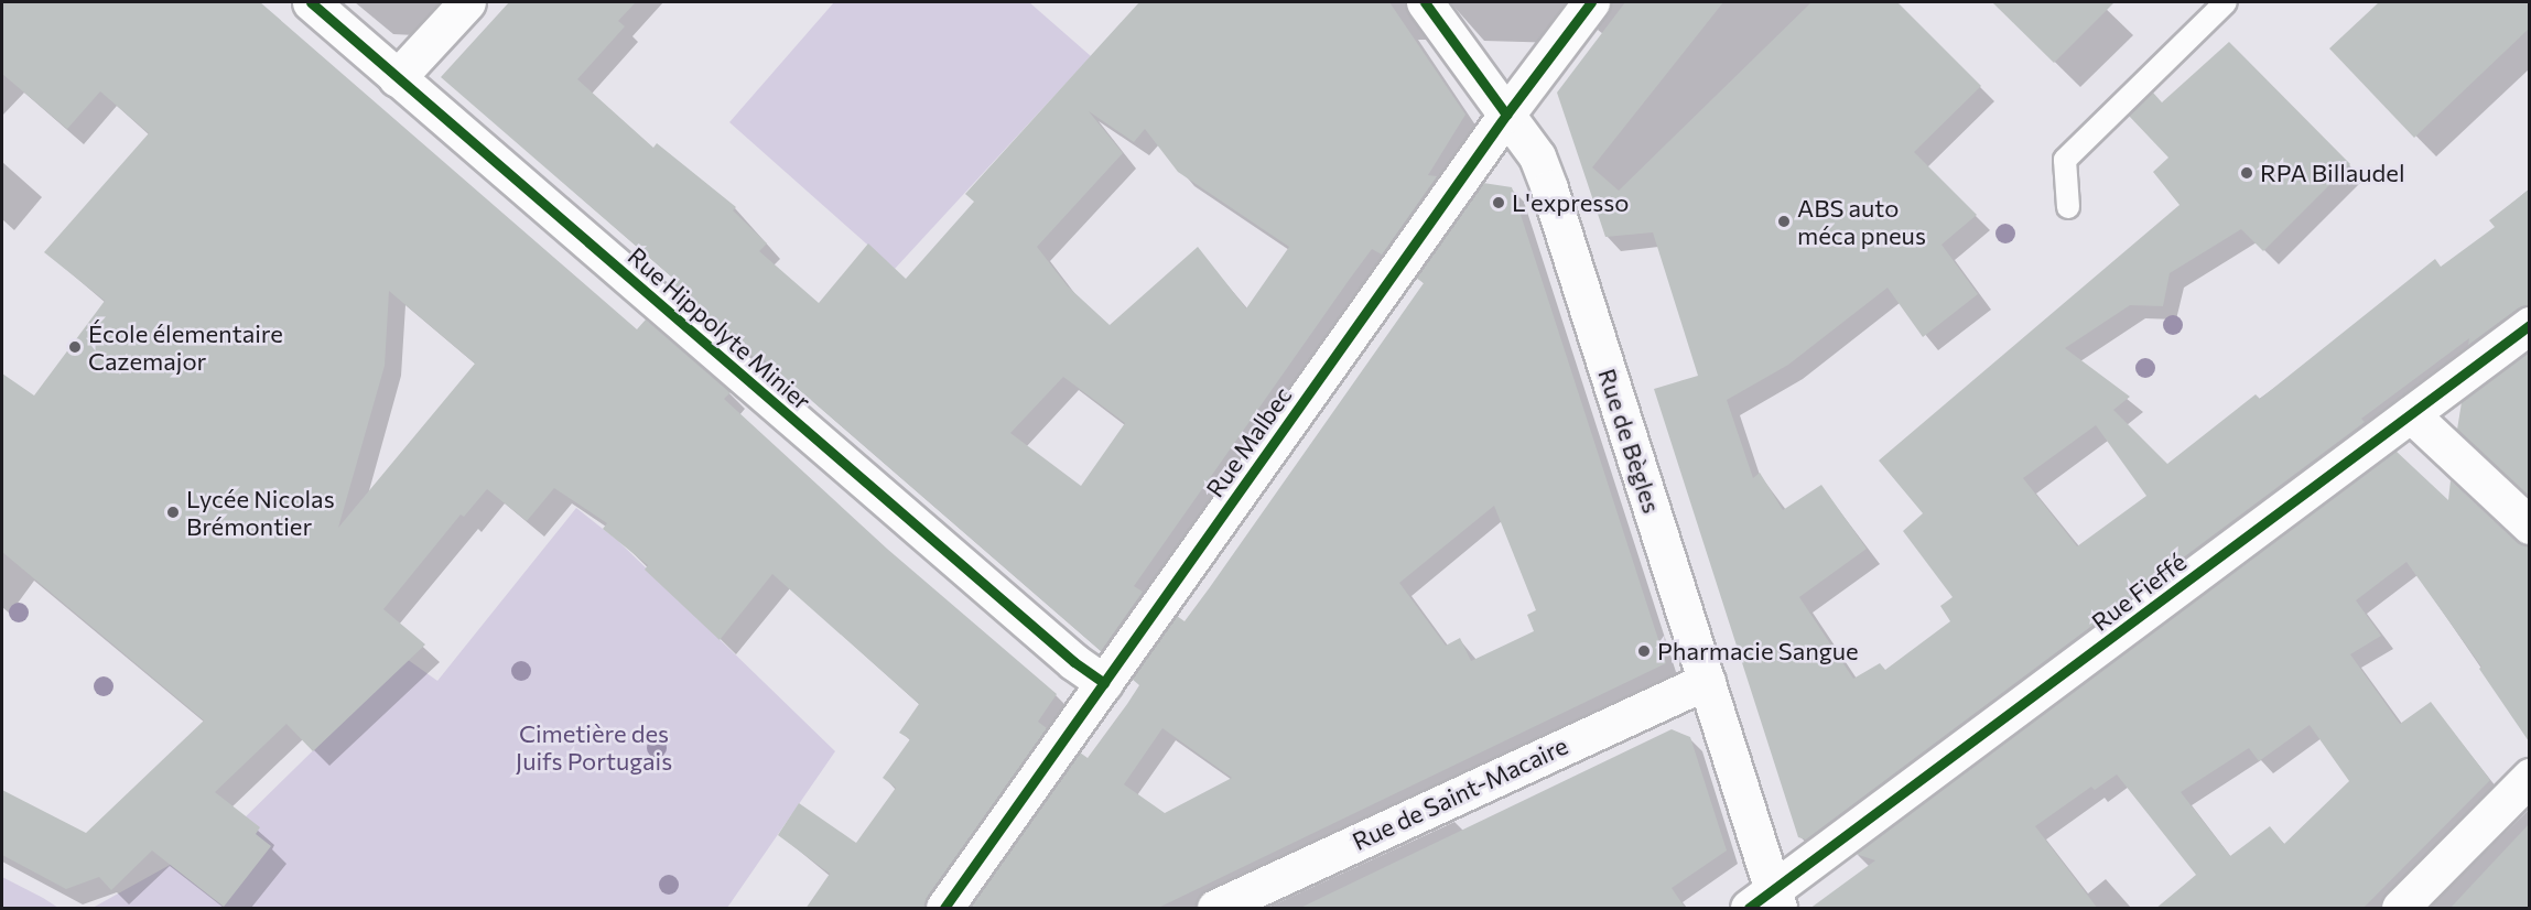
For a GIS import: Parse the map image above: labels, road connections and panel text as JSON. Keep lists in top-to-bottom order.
{
  "streets": {
    "street": [
      "Rue Hippolyte Minier",
      "Rue de Bègles",
      "Rue Malbec",
      "Rue Fieffé",
      "Rue de Saint-Macaire"
    ]
  },
  "crossings": [
    ["Rue Hippolyte Minier", "Rue Malbec"],
    ["Rue de Bègles", "Rue Malbec"],
    ["Rue de Bègles", "Rue Fieffé"],
    ["Rue de Bègles", "Rue de Saint-Macaire"]
  ],
  "parks": ["Cimetière des Juifs Portugais"],
  "places": [
    "RPA Billaudel",
    "L'expresso",
    "ABS auto méca pneus",
    "École élementaire Cazemajor",
    "Lycée Nicolas Brémontier",
    "Pharmacie Sangue"
  ]
}
